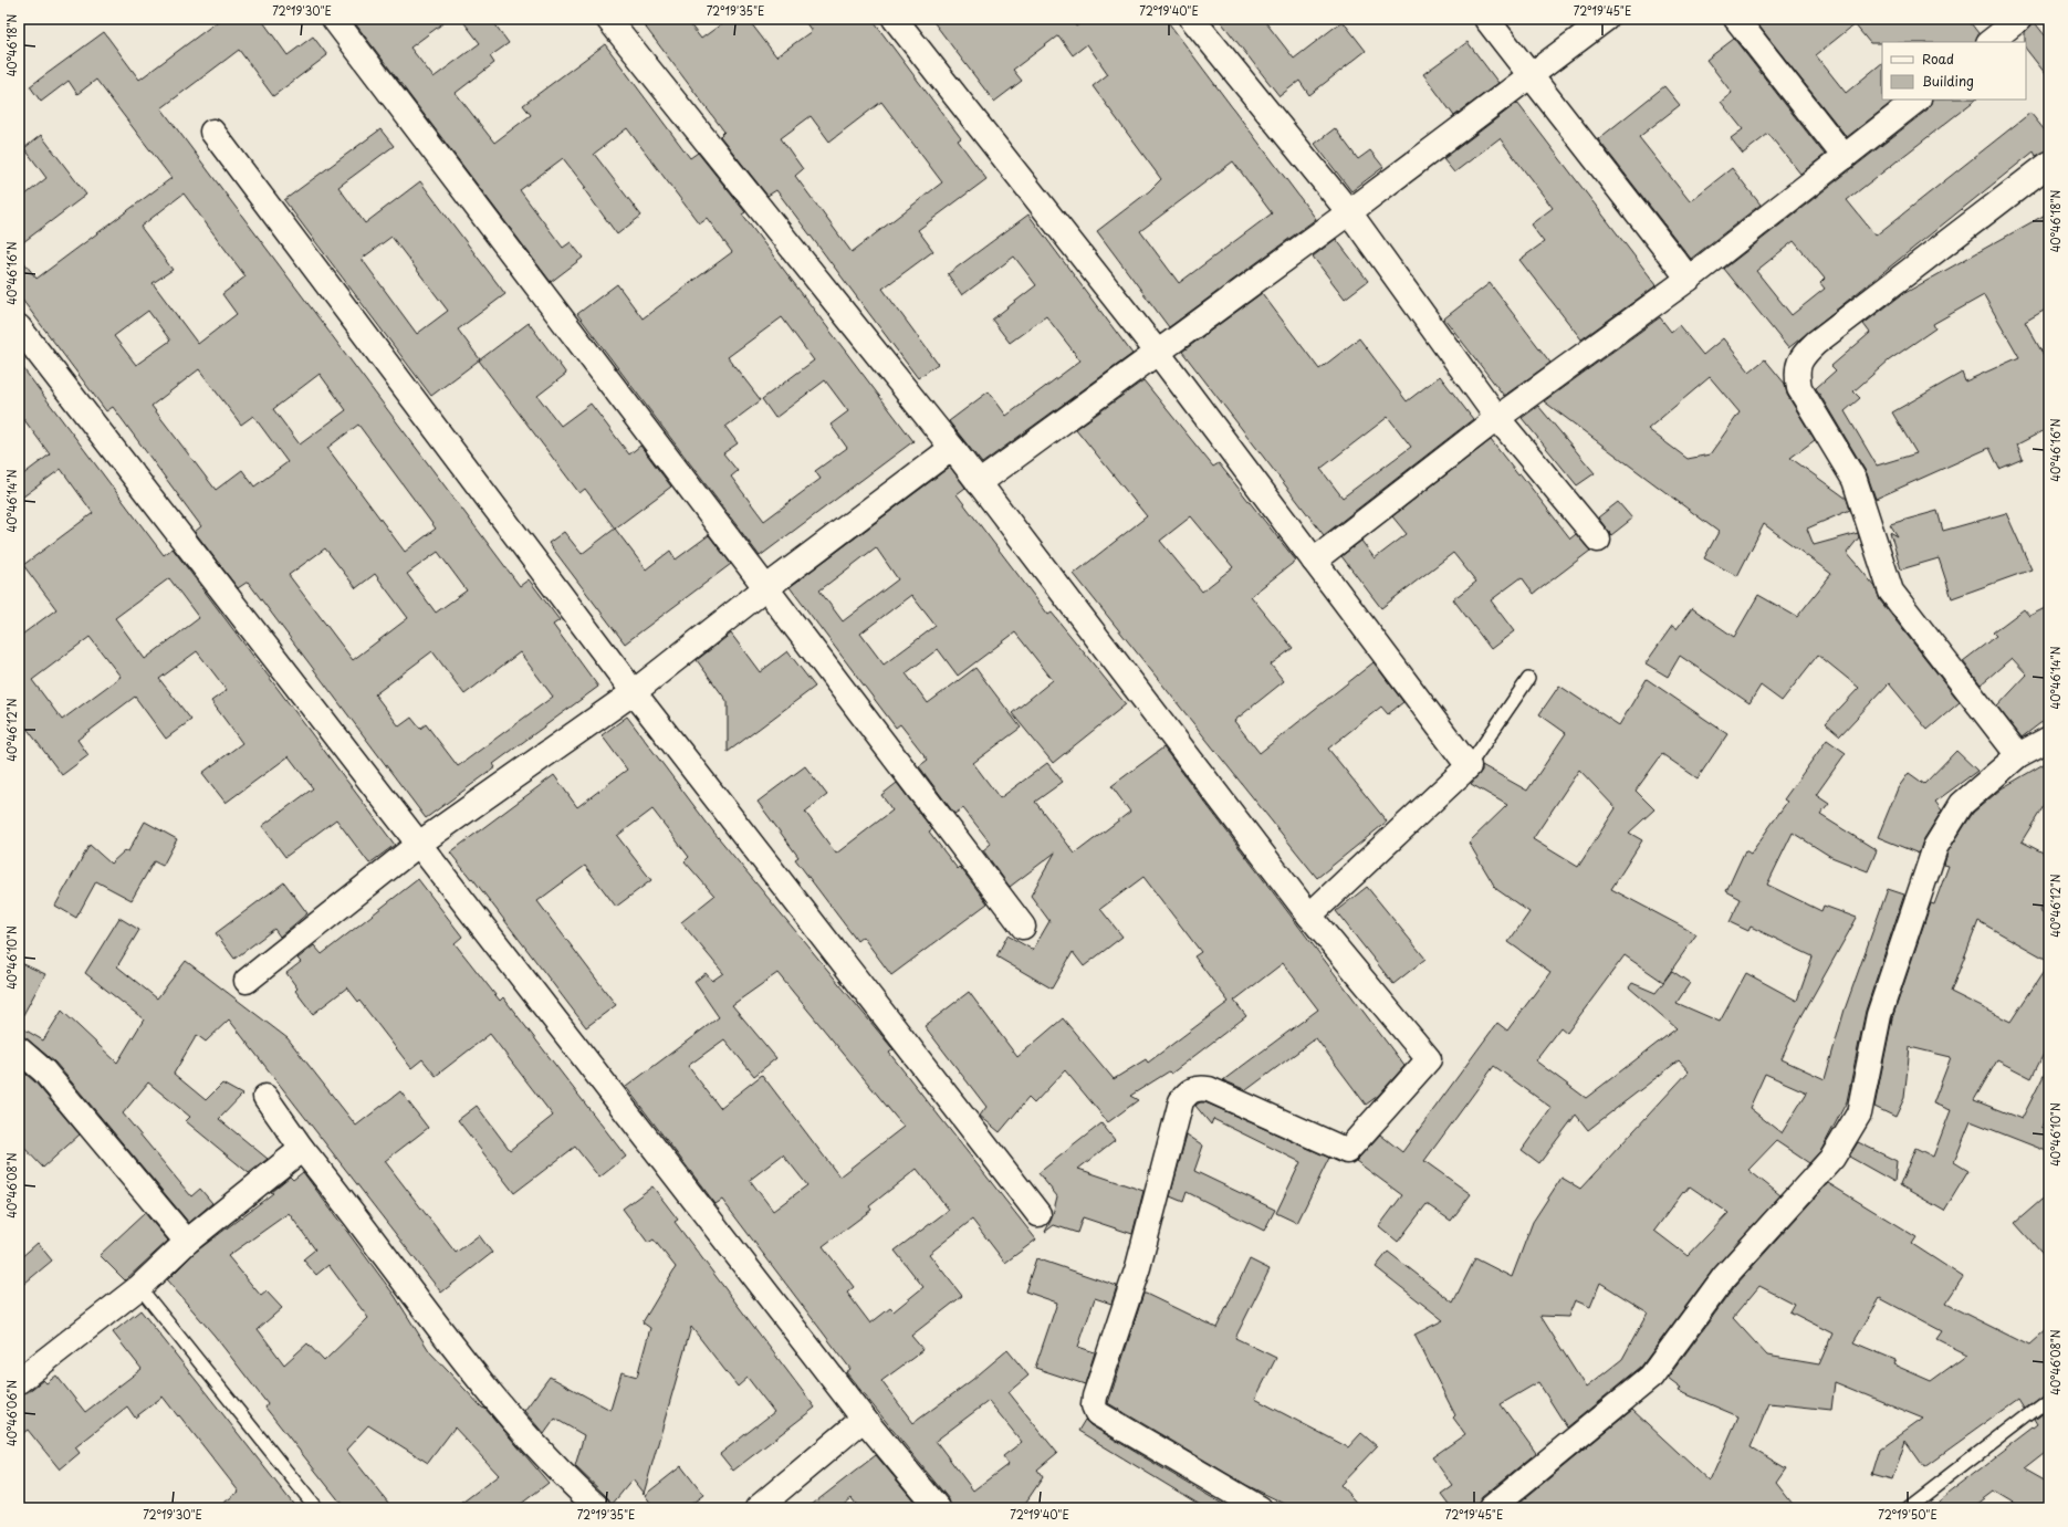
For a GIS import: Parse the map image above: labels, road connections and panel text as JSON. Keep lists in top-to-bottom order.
{
  "legend": ["Road", "Building"],
  "coordinates": [
    "72°19'30\"E",
    "72°19'35\"E",
    "72°19'40\"E",
    "72°19'45\"E",
    "40°46'18\"N",
    "40°46'16\"N",
    "40°46'14\"N",
    "40°46'12\"N",
    "40°46'10\"N",
    "40°46'08\"N",
    "40°46'06\"N",
    "72°19'50\"E"
  ]
}
